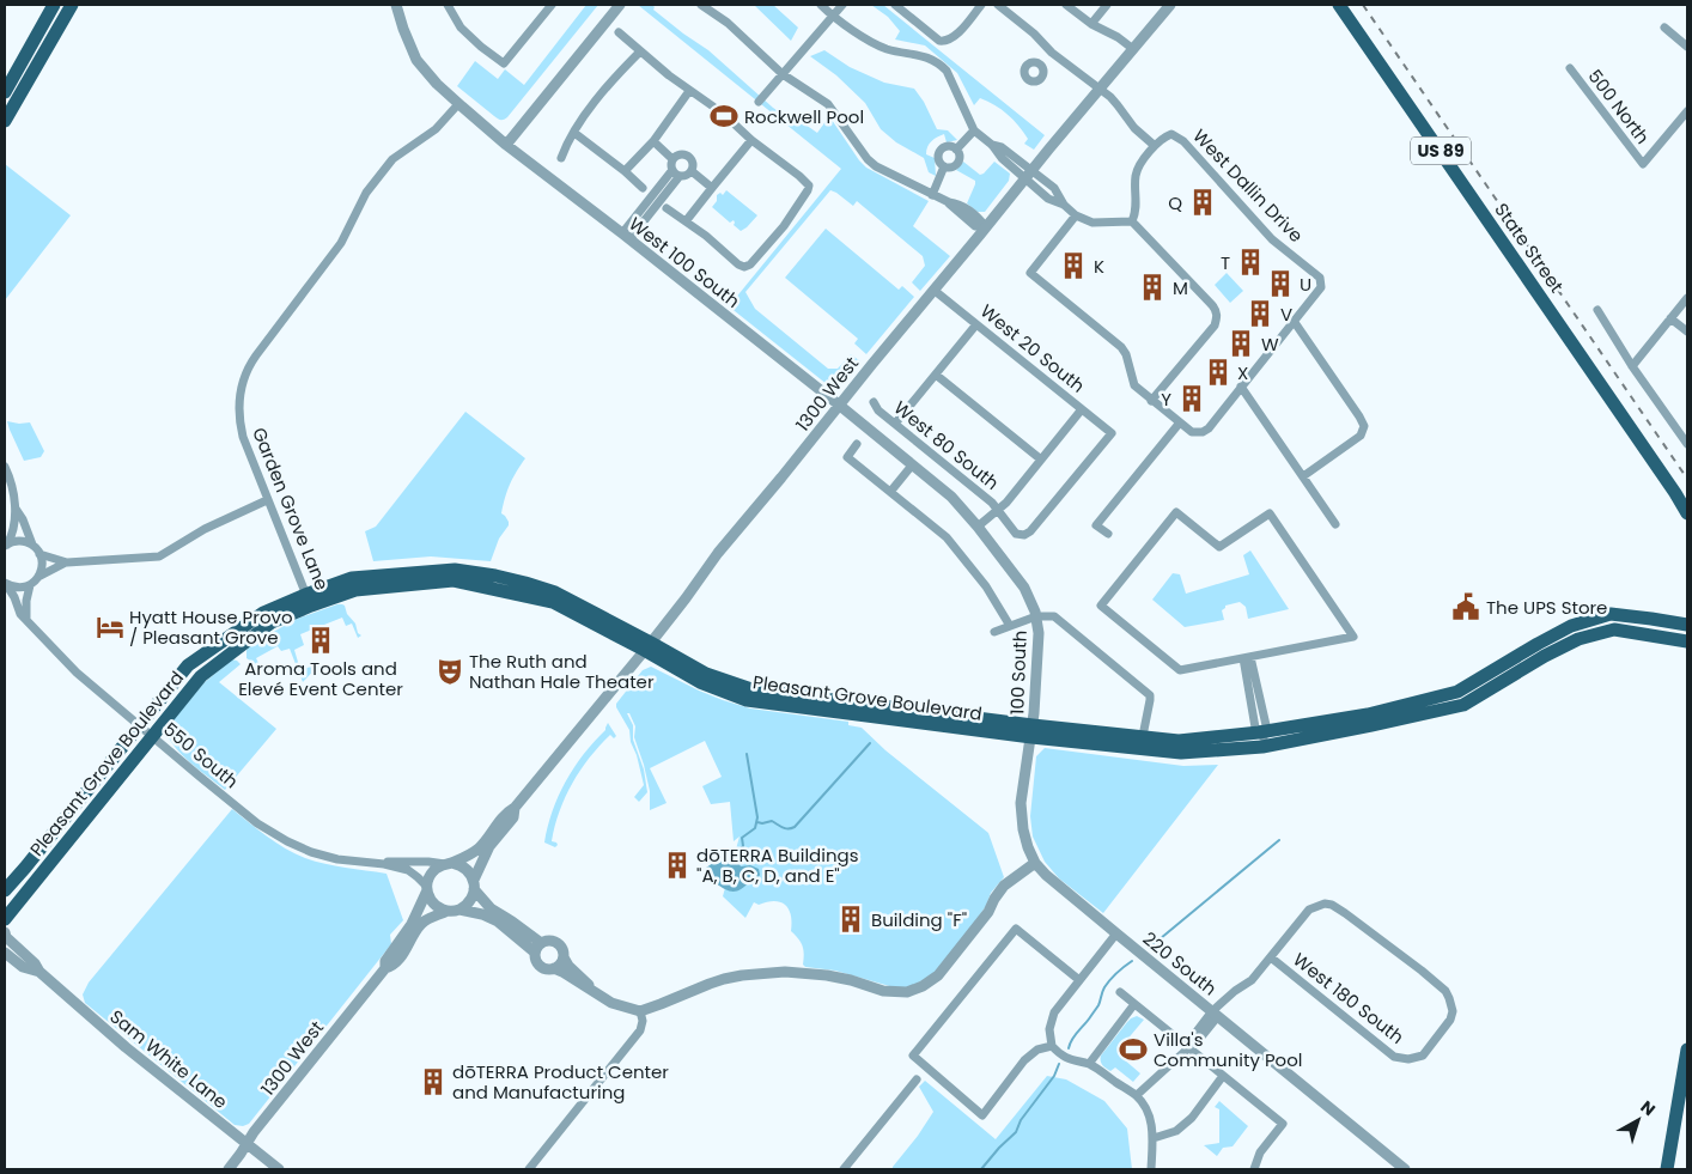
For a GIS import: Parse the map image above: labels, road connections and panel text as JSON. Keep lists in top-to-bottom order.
{
  "streets": {
    "main road": ["US 89", "State Street", "Pleasant Grove Boulevard"],
    "street": [
      "500 North",
      "West Dallin Drive",
      "West 100 South",
      "West 20 South",
      "1300 West",
      "West 80 South",
      "Garden Grove Lane",
      "100 South",
      "550 South",
      "220 South",
      "West 180 South",
      "Sam White Lane"
    ]
  },
  "crossings": [
    ["West 100 South", "1300 West"],
    ["West 100 South", "Garden Grove Lane"],
    ["West 100 South", "100 South"],
    ["West 20 South", "1300 West"],
    ["West 20 South", "West 80 South"],
    ["1300 West", "Pleasant Grove Boulevard"],
    ["1300 West", "Sam White Lane"],
    ["Garden Grove Lane", "Pleasant Grove Boulevard"],
    ["100 South", "Pleasant Grove Boulevard"],
    ["100 South", "220 South"],
    ["Pleasant Grove Boulevard", "550 South"],
    ["Pleasant Grove Boulevard", "220 South"]
  ],
  "places": {
    "sports": ["Rockwell Pool", "Villa's Community Pool"],
    "building": [
      "Q",
      "T",
      "K",
      "U",
      "M",
      "V",
      "W",
      "X",
      "Y",
      "Aroma Tools and Elevé Event Center",
      "dōTERRA Buildings \"A, B, C, D, and E\"",
      "Building \"F\"",
      "dōTERRA Product Center and Manufacturing"
    ],
    "public building": ["The UPS Store"],
    "hotel": ["Hyatt House Provo / Pleasant Grove"],
    "theatre": ["The Ruth and Nathan Hale Theater"]
  },
  "north": "top right"
}
